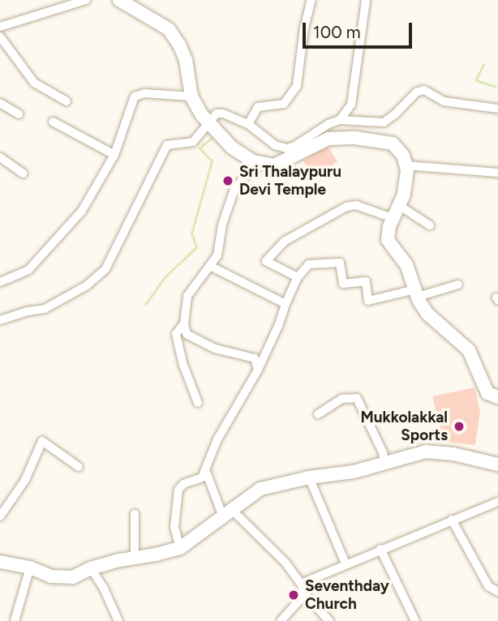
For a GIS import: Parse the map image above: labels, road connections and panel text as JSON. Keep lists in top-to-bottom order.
{
  "places": ["Sri Thalaypuru Devi Temple", "Mukkolakkal Sports", "Seventhday Church"],
  "scale_bar": "100 m"
}
